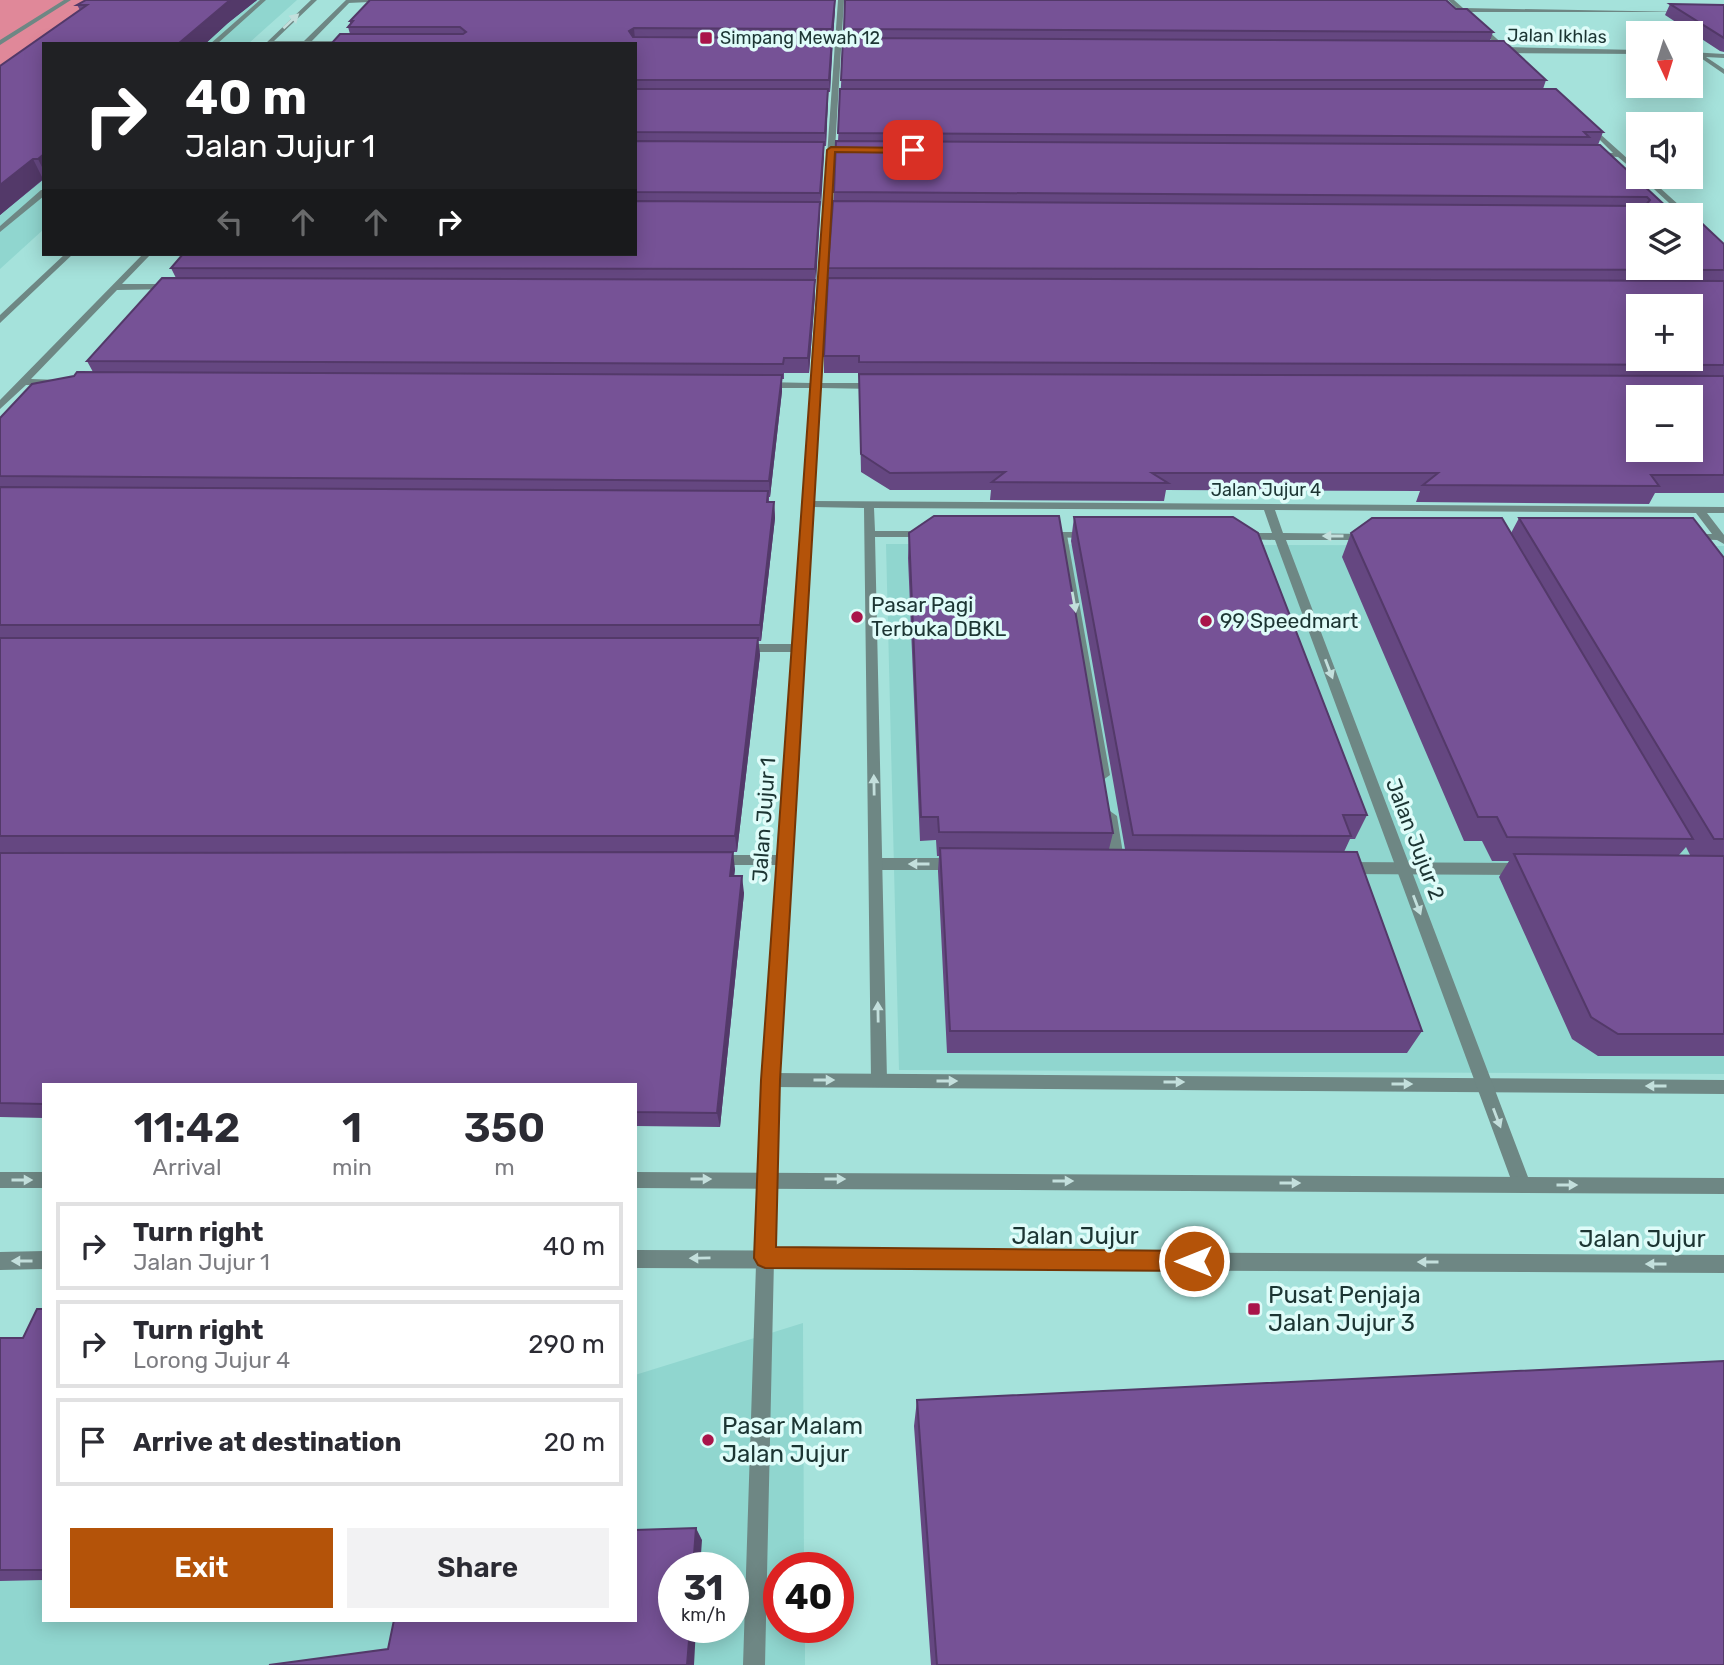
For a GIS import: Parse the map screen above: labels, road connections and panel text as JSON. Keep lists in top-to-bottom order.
{
  "streets": {
    "street": [
      "Jalan Ikhlas",
      "Jalan Jujur 4",
      "Jalan Jujur 1",
      "Jalan Jujur 2",
      "Jalan Jujur"
    ]
  },
  "crossings": [
    ["Jalan Jujur 4", "Jalan Jujur 1"],
    ["Jalan Jujur 4", "Jalan Jujur 2"],
    ["Jalan Jujur 1", "Jalan Jujur"]
  ],
  "one_way": ["Jalan Jujur 2"],
  "places": {
    "transit": ["Simpang Mewah 12", "Pusat Penjaja Jalan Jujur 3"],
    "other": ["Pasar Pagi Terbuka DBKL", "99 Speedmart", "Pasar Malam Jalan Jujur"]
  },
  "north": "bottom",
  "page": {
    "map_buttons": ["+", "−"],
    "turn": ["40 m", "Jalan Jujur 1"],
    "eta": [
      "11:42",
      "Arrival",
      "1",
      "min",
      "350",
      "m"
    ],
    "list": [
      {
        "name": "Turn right",
        "note": "Jalan Jujur 1",
        "value": "40 m"
      },
      {
        "name": "Turn right",
        "note": "Lorong Jujur 4",
        "value": "290 m"
      },
      {
        "name": "Arrive at destination",
        "value": "20 m"
      }
    ],
    "buttons": ["Exit", "Share"],
    "speed": "31 km/h",
    "limit": "40"
  }
}
